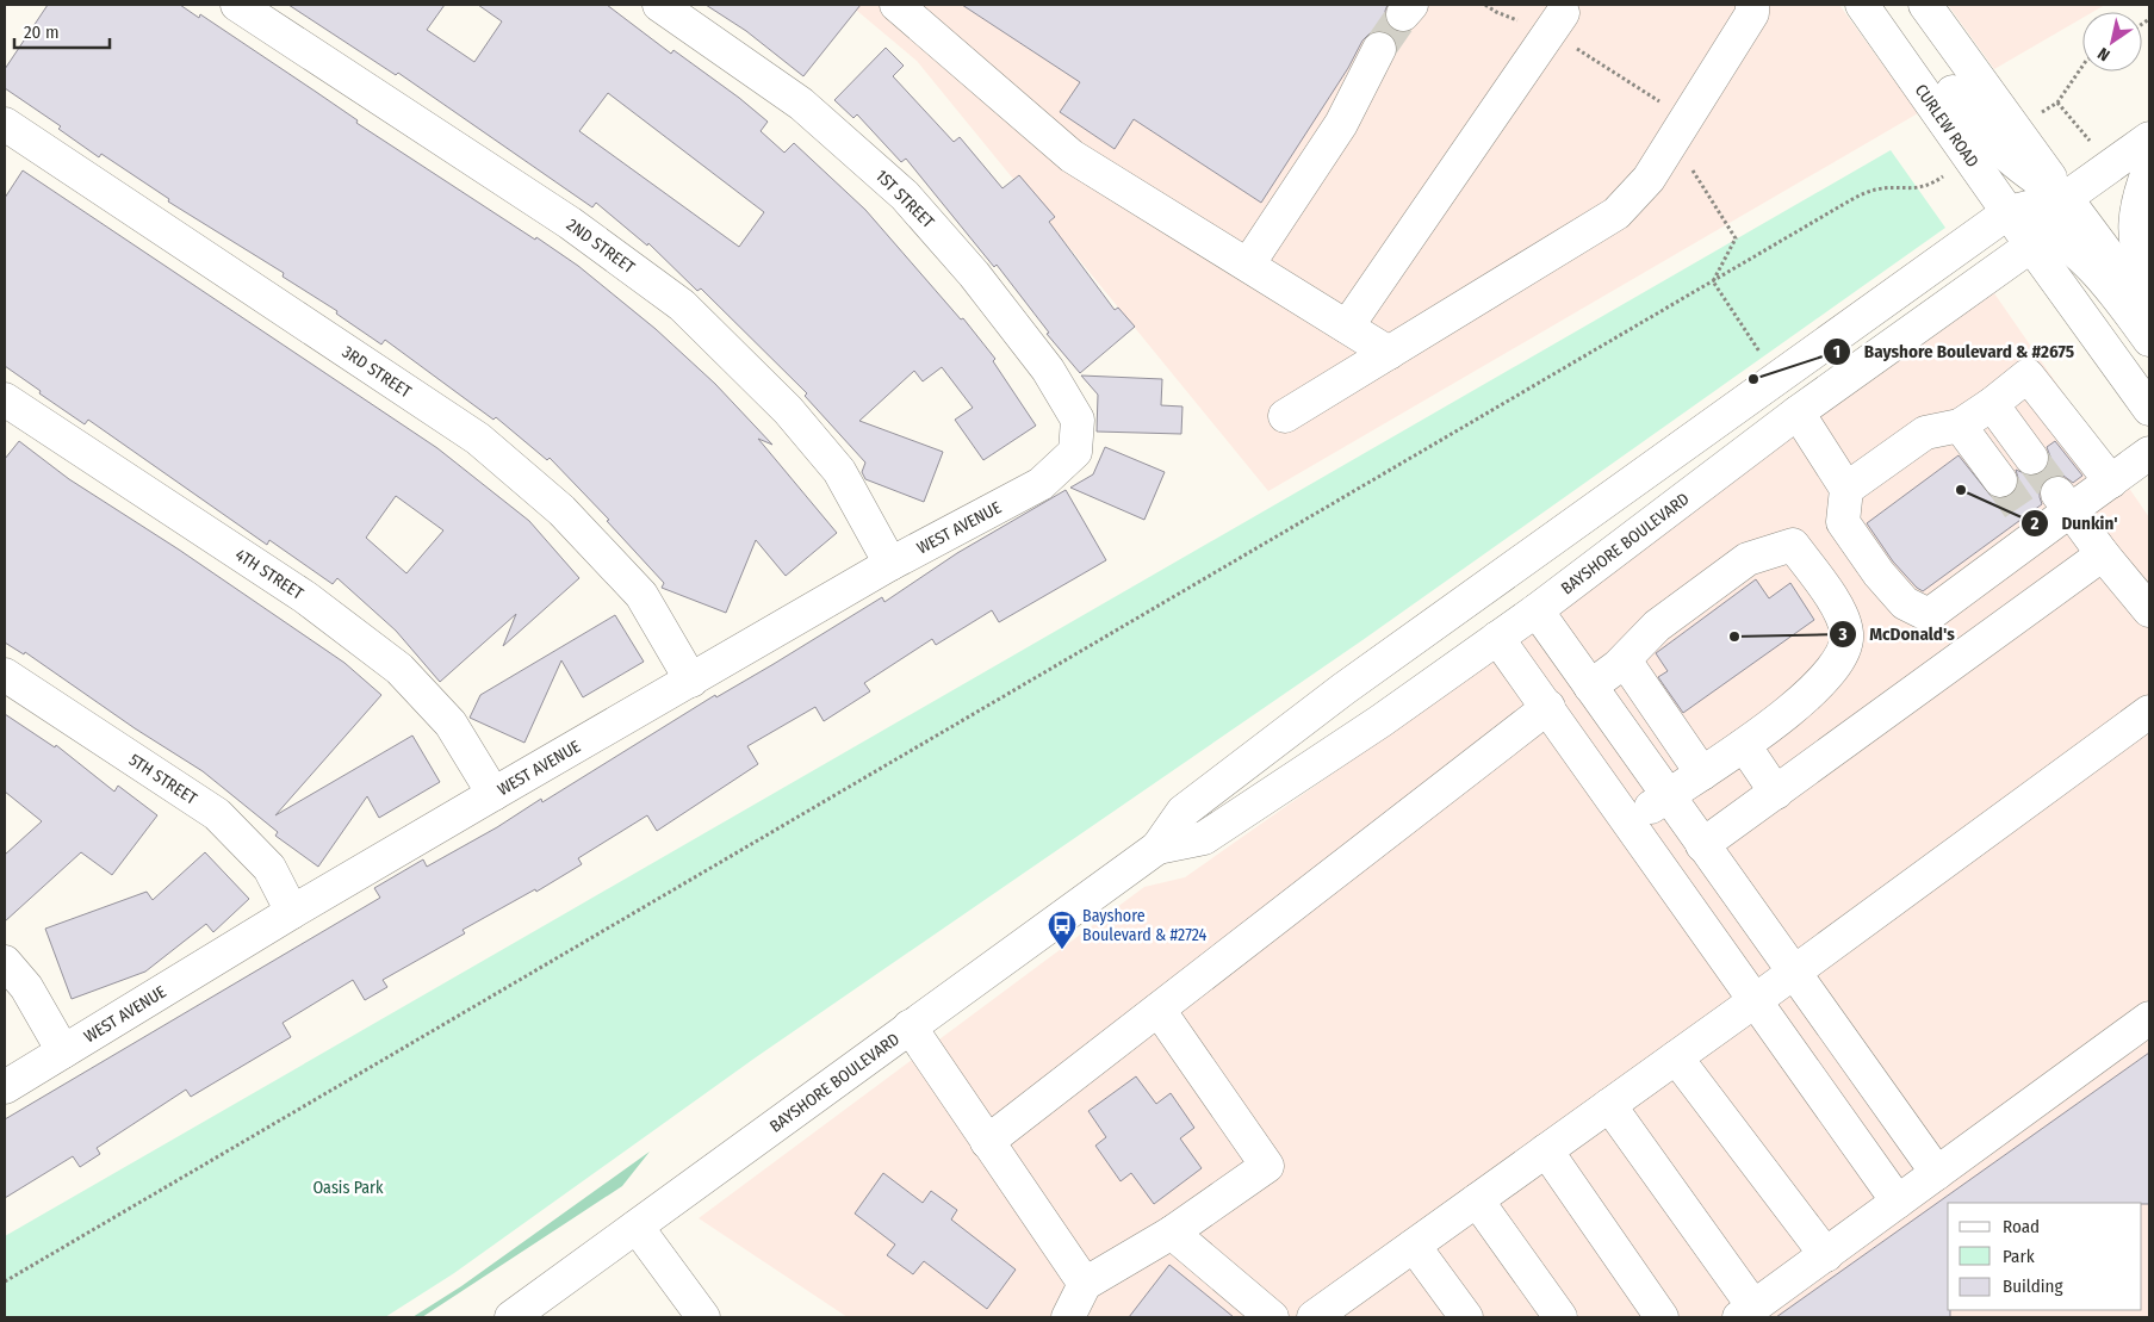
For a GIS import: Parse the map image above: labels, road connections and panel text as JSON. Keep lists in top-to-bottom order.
{
  "streets": {
    "street": [
      "CURLEW ROAD",
      "1ST STREET",
      "2ND STREET",
      "3RD STREET",
      "WEST AVENUE",
      "BAYSHORE BOULEVARD",
      "4TH STREET",
      "5TH STREET"
    ]
  },
  "crossings": [
    ["CURLEW ROAD", "BAYSHORE BOULEVARD"],
    ["1ST STREET", "WEST AVENUE"],
    ["2ND STREET", "WEST AVENUE"],
    ["3RD STREET", "WEST AVENUE"],
    ["WEST AVENUE", "4TH STREET"],
    ["WEST AVENUE", "5TH STREET"]
  ],
  "parks": ["Oasis Park"],
  "places": {
    "other": ["Bayshore Boulevard & #2675", "Dunkin'", "McDonald's"],
    "bus stop": ["Bayshore Boulevard & #2724"]
  },
  "legend": ["Road", "Park", "Building"],
  "scale_bar": "20 m",
  "north": "bottom left"
}
